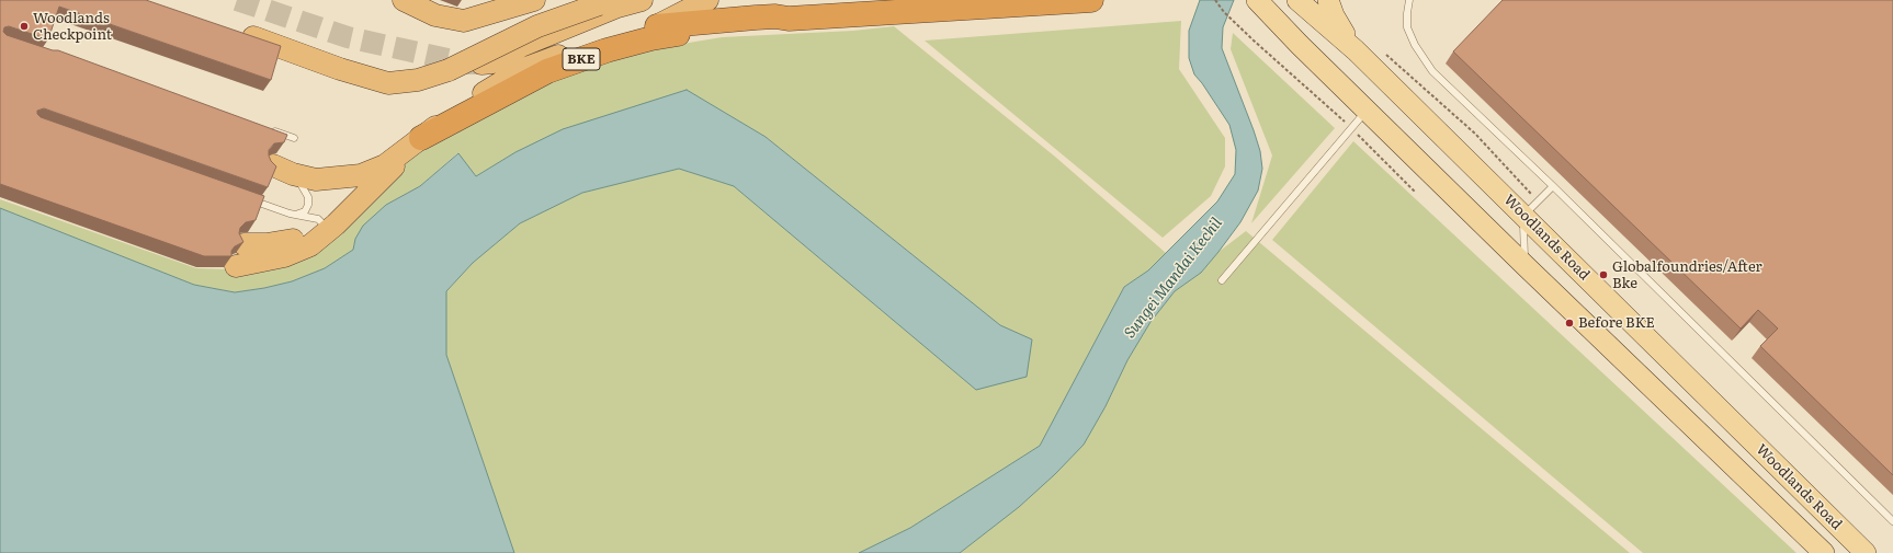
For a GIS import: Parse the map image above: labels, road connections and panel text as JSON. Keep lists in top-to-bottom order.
{
  "streets": {
    "highway": ["BKE"],
    "main road": ["Woodlands Road"]
  },
  "water": ["Sungei Mandai Kechil"],
  "places": ["Woodlands Checkpoint", "Globalfoundries/After Bke", "Before BKE"]
}
